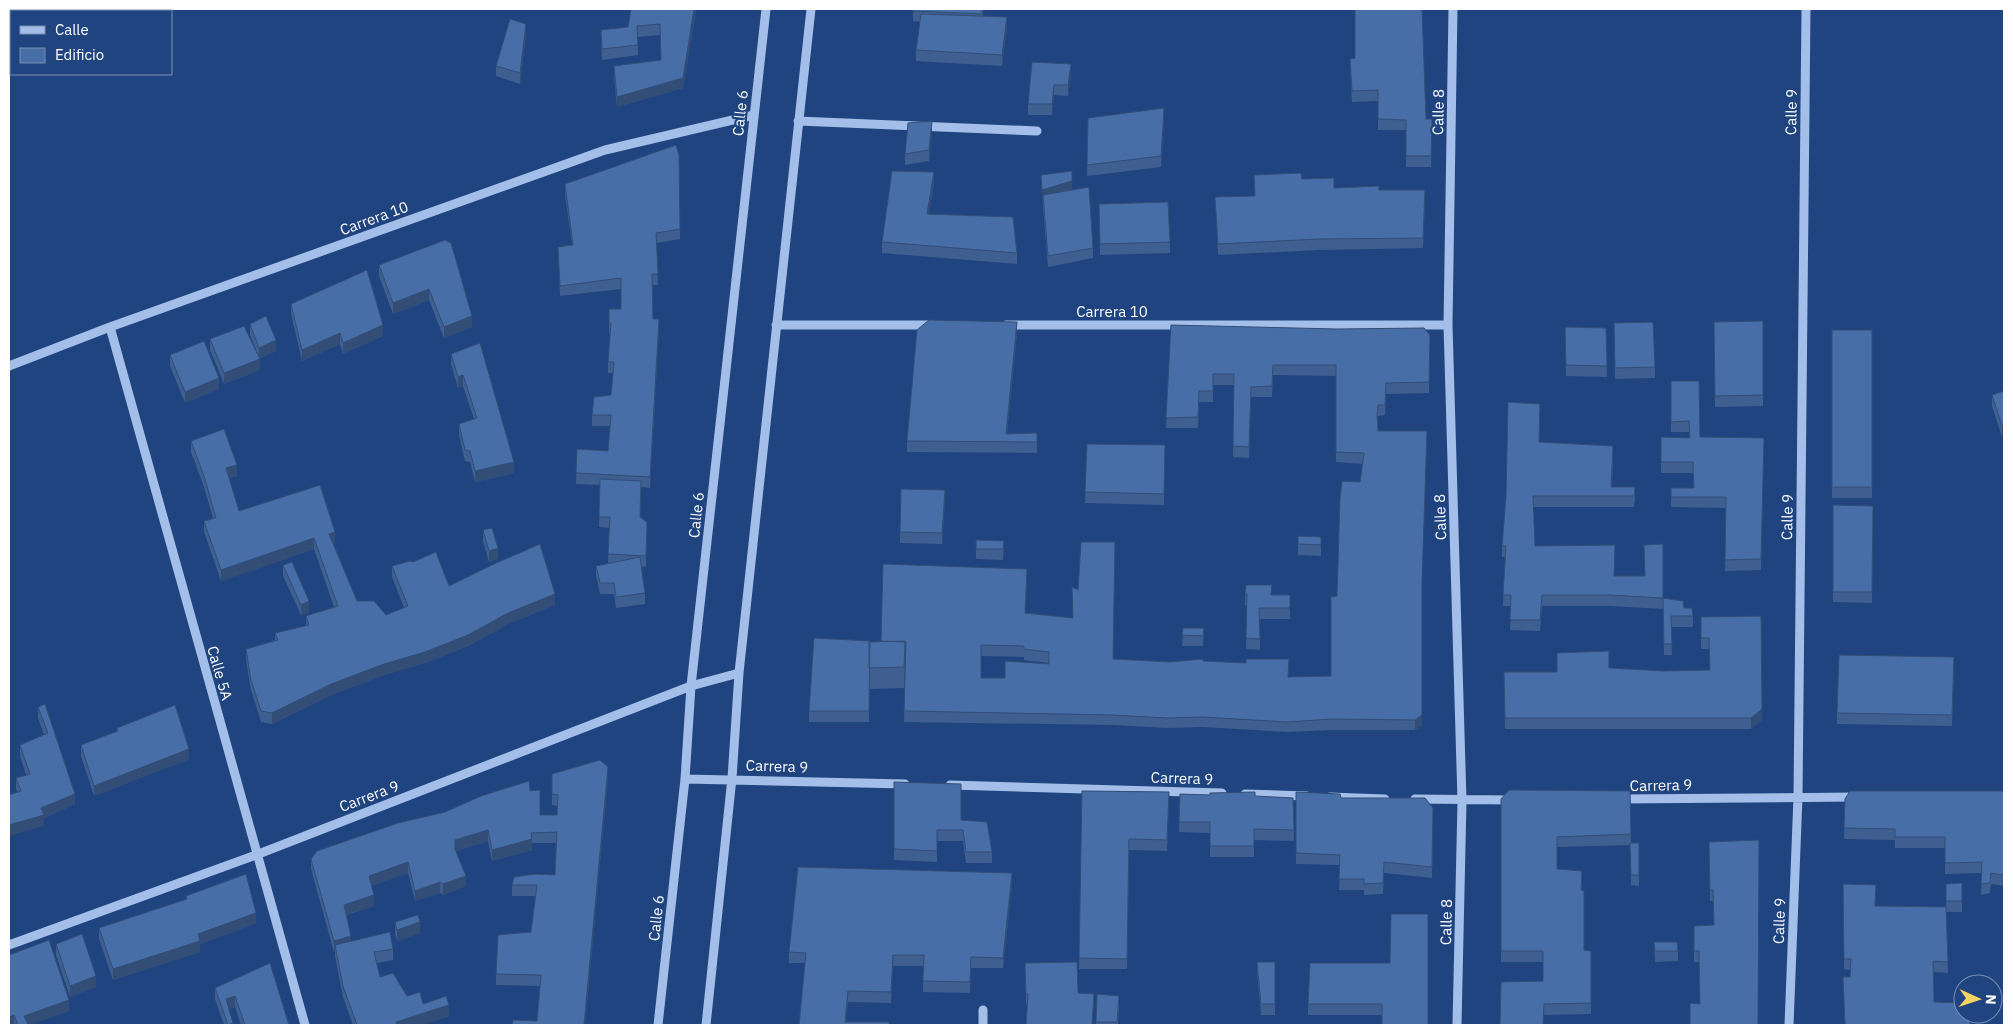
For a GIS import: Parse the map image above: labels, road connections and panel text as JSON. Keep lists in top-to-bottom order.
{
  "streets": {
    "street": [
      "Calle 8",
      "Calle 9",
      "Calle 6",
      "Carrera 10",
      "Calle 5A",
      "Carrera 9"
    ]
  },
  "crossings": [
    ["Calle 8", "Carrera 10"],
    ["Calle 9", "Carrera 9"],
    ["Calle 6", "Carrera 10"],
    ["Calle 6", "Carrera 9"],
    ["Carrera 10", "Calle 5A"],
    ["Calle 5A", "Carrera 9"]
  ],
  "legend": ["Calle", "Edificio"],
  "north": "right"
}
